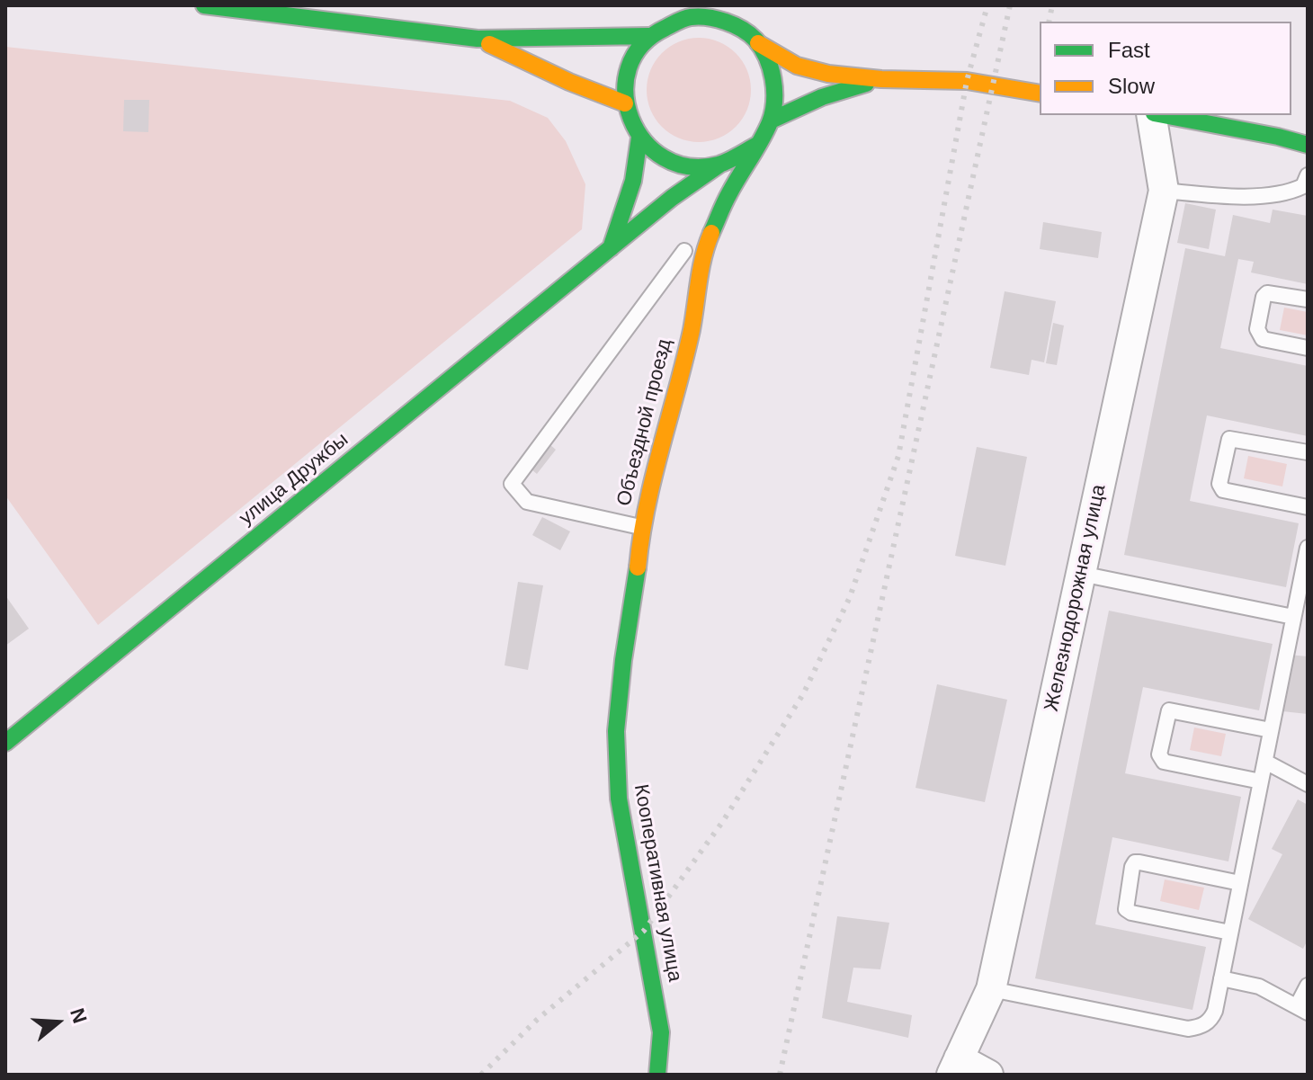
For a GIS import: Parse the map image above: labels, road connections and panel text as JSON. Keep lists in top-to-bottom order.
{
  "streets": {
    "main road": ["Объездной проезд", "улица Дружбы", "Кооперативная улица"],
    "street": ["Железнодорожная улица"]
  },
  "crossings": [
    ["Объездной проезд", "Кооперативная улица"]
  ],
  "legend": ["Fast", "Slow"],
  "north": "right"
}
